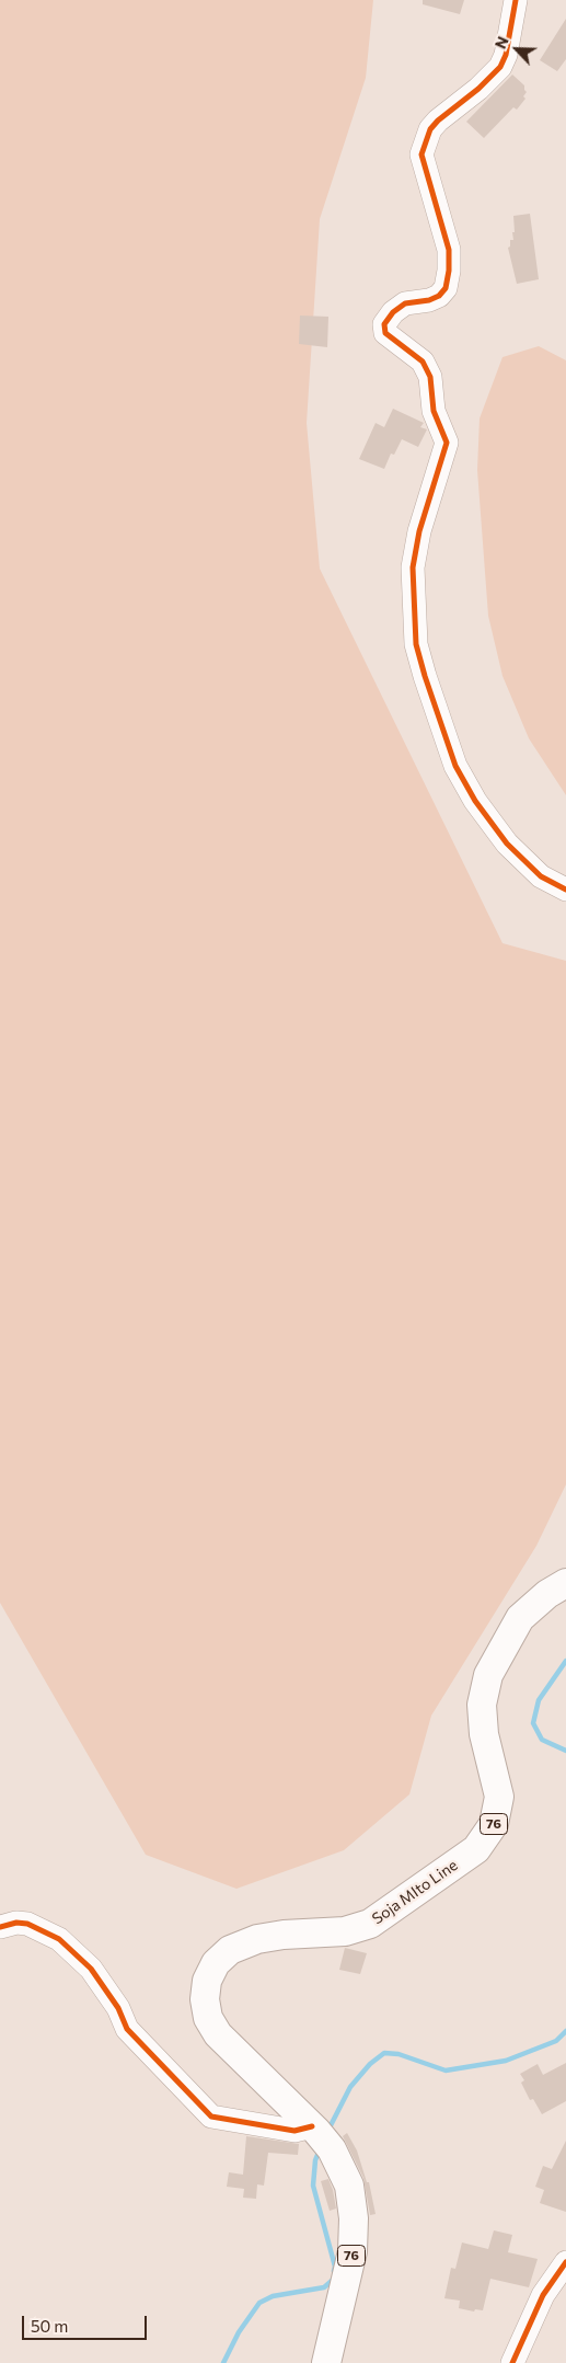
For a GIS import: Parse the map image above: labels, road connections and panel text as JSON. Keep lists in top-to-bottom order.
{
  "streets": {
    "main road": ["76", "Soja MIto Line"]
  },
  "scale_bar": "50 m",
  "north": "top left"
}
